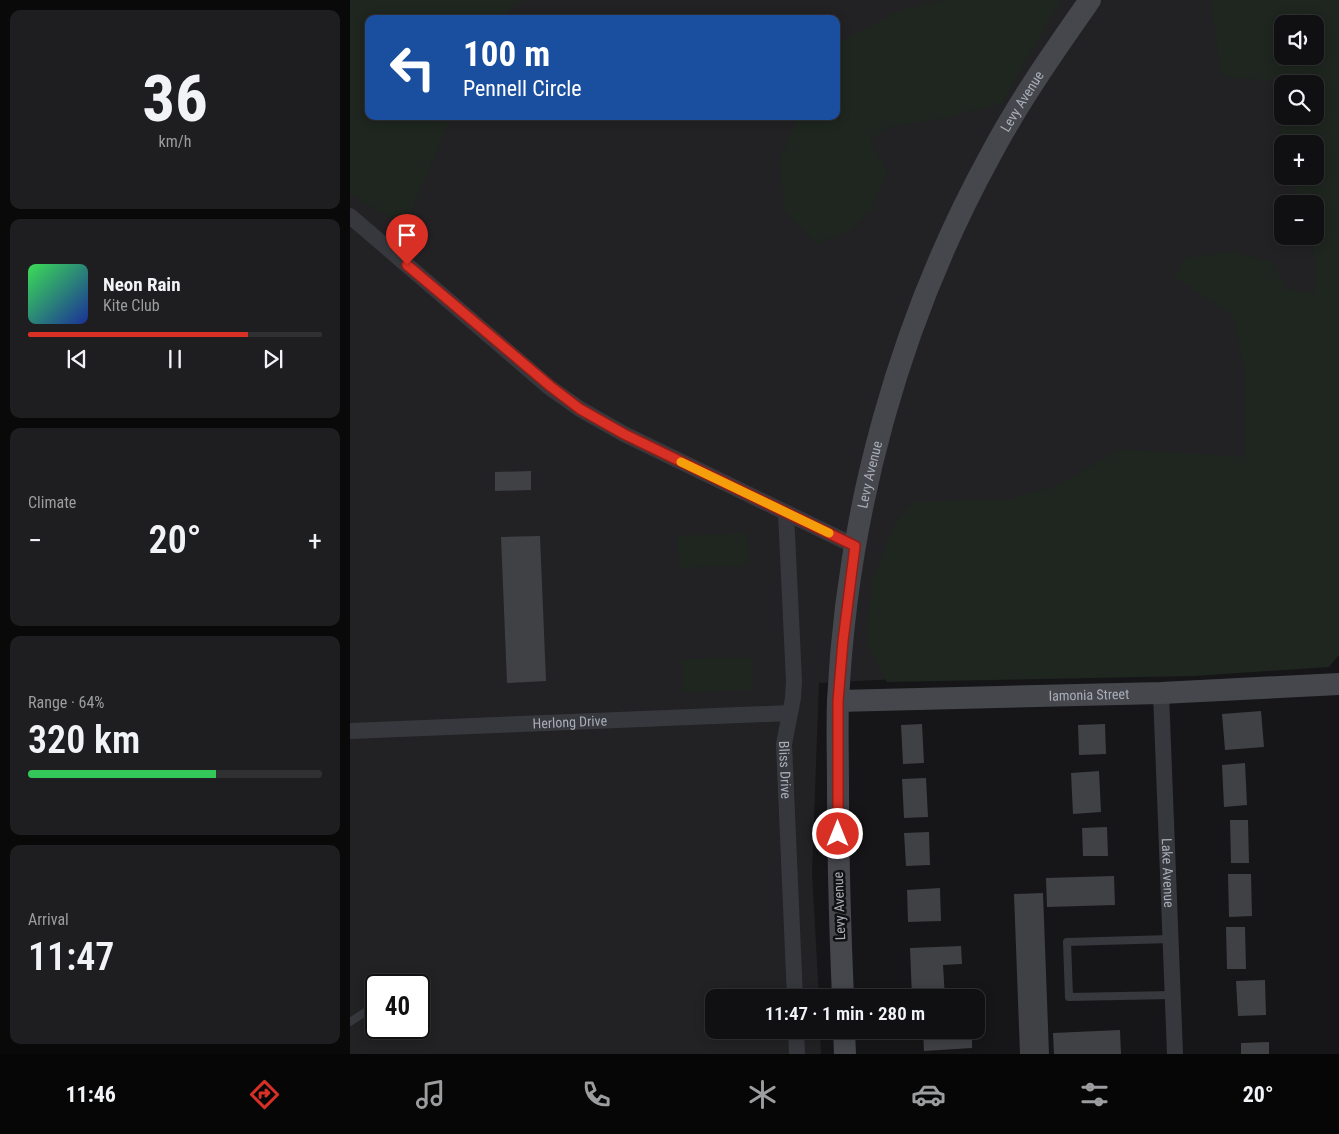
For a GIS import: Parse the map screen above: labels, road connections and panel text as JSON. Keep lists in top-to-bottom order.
{
  "streets": {
    "street": [
      "Levy Avenue",
      "Iamonia Street",
      "Herlong Drive",
      "Bliss Drive",
      "Lake Avenue"
    ]
  },
  "crossings": [
    ["Levy Avenue", "Iamonia Street"],
    ["Iamonia Street", "Lake Avenue"],
    ["Herlong Drive", "Bliss Drive"]
  ],
  "page": {
    "tile": [
      ["36", "km/h"],
      "Climate",
      ["Range · 64%", "320 km"],
      ["Arrival", "11:47"]
    ],
    "map_buttons": ["+", "−"],
    "turn": ["100 m", "Pennell Circle"],
    "song": ["Neon Rain", "Kite Club"],
    "heat": ["−", "20°", "+"],
    "limit": "40",
    "trip": "11:47 · 1 min · 280 m",
    "tabs": ["11:46", "20°"]
  }
}
